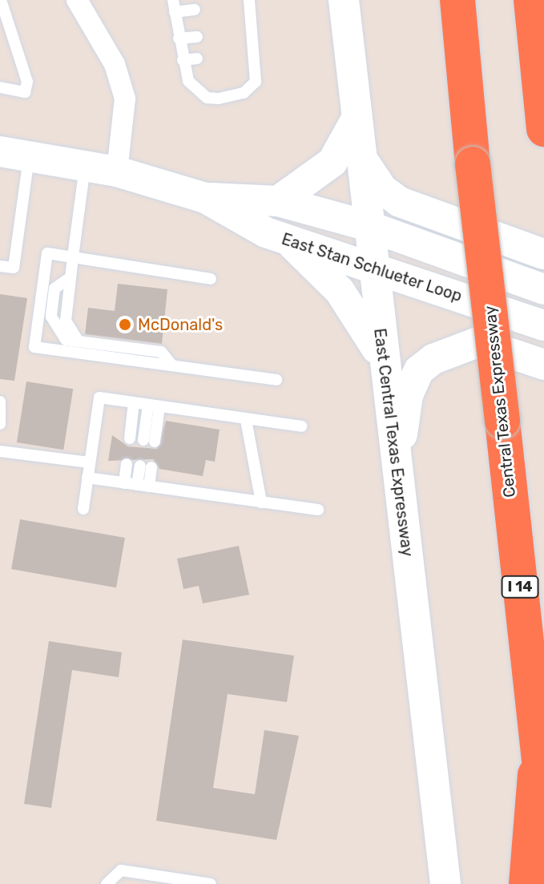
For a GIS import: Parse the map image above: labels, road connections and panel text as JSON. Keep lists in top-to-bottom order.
{
  "streets": {
    "highway": ["Central Texas Expressway", "I 14"],
    "main road": ["East Stan Schlueter Loop", "East Central Texas Expressway"]
  },
  "crossings": [
    ["East Stan Schlueter Loop", "East Central Texas Expressway"]
  ],
  "places": ["McDonald's"]
}
